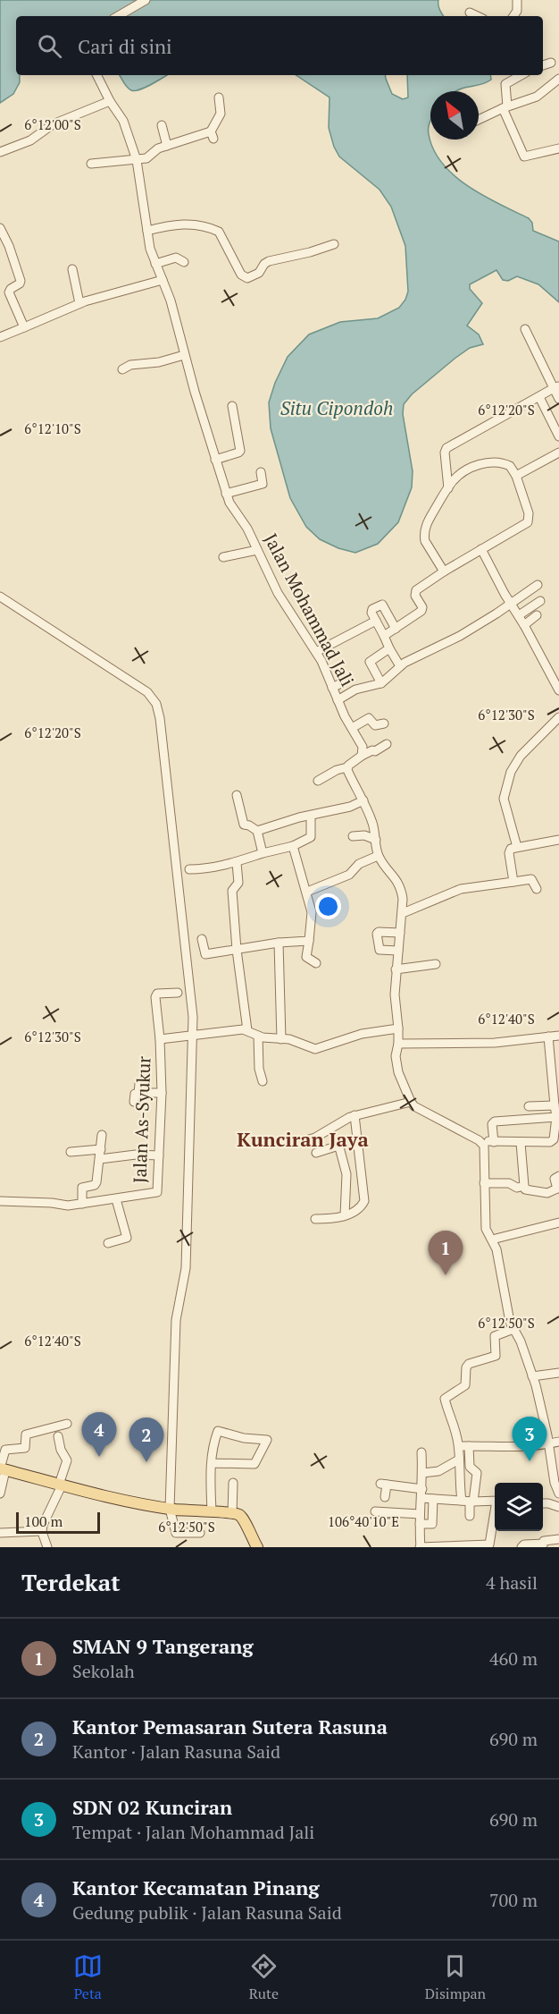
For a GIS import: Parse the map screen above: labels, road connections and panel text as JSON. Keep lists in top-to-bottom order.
{
  "streets": {
    "street": ["Jalan Mohammad Jali", "Jalan As-Syukur"]
  },
  "districts": ["Kunciran Jaya"],
  "water": ["Situ Cipondoh"],
  "scale_bar": "100 m",
  "north": "top left",
  "page": {
    "search": "Cari di sini",
    "pins": [
      "1",
      "4",
      "3",
      "2"
    ],
    "scale": "100 m",
    "heading": ["Terdekat", "4 hasil"],
    "list": [
      {
        "mark": "1",
        "name": "SMAN 9 Tangerang",
        "note": "Sekolah",
        "value": "460 m"
      },
      {
        "mark": "2",
        "name": "Kantor Pemasaran Sutera Rasuna",
        "note": "Kantor · Jalan Rasuna Said",
        "value": "690 m"
      },
      {
        "mark": "3",
        "name": "SDN 02 Kunciran",
        "note": "Tempat · Jalan Mohammad Jali",
        "value": "690 m"
      },
      {
        "mark": "4",
        "name": "Kantor Kecamatan Pinang",
        "note": "Gedung publik · Jalan Rasuna Said",
        "value": "700 m"
      }
    ],
    "nav": ["Peta", "Rute", "Disimpan"]
  },
  "coordinates": [
    "6°12'00\"S",
    "6°12'20\"S",
    "6°12'10\"S",
    "6°12'30\"S",
    "6°12'40\"S",
    "6°12'50\"S",
    "106°40'10\"E"
  ]
}
